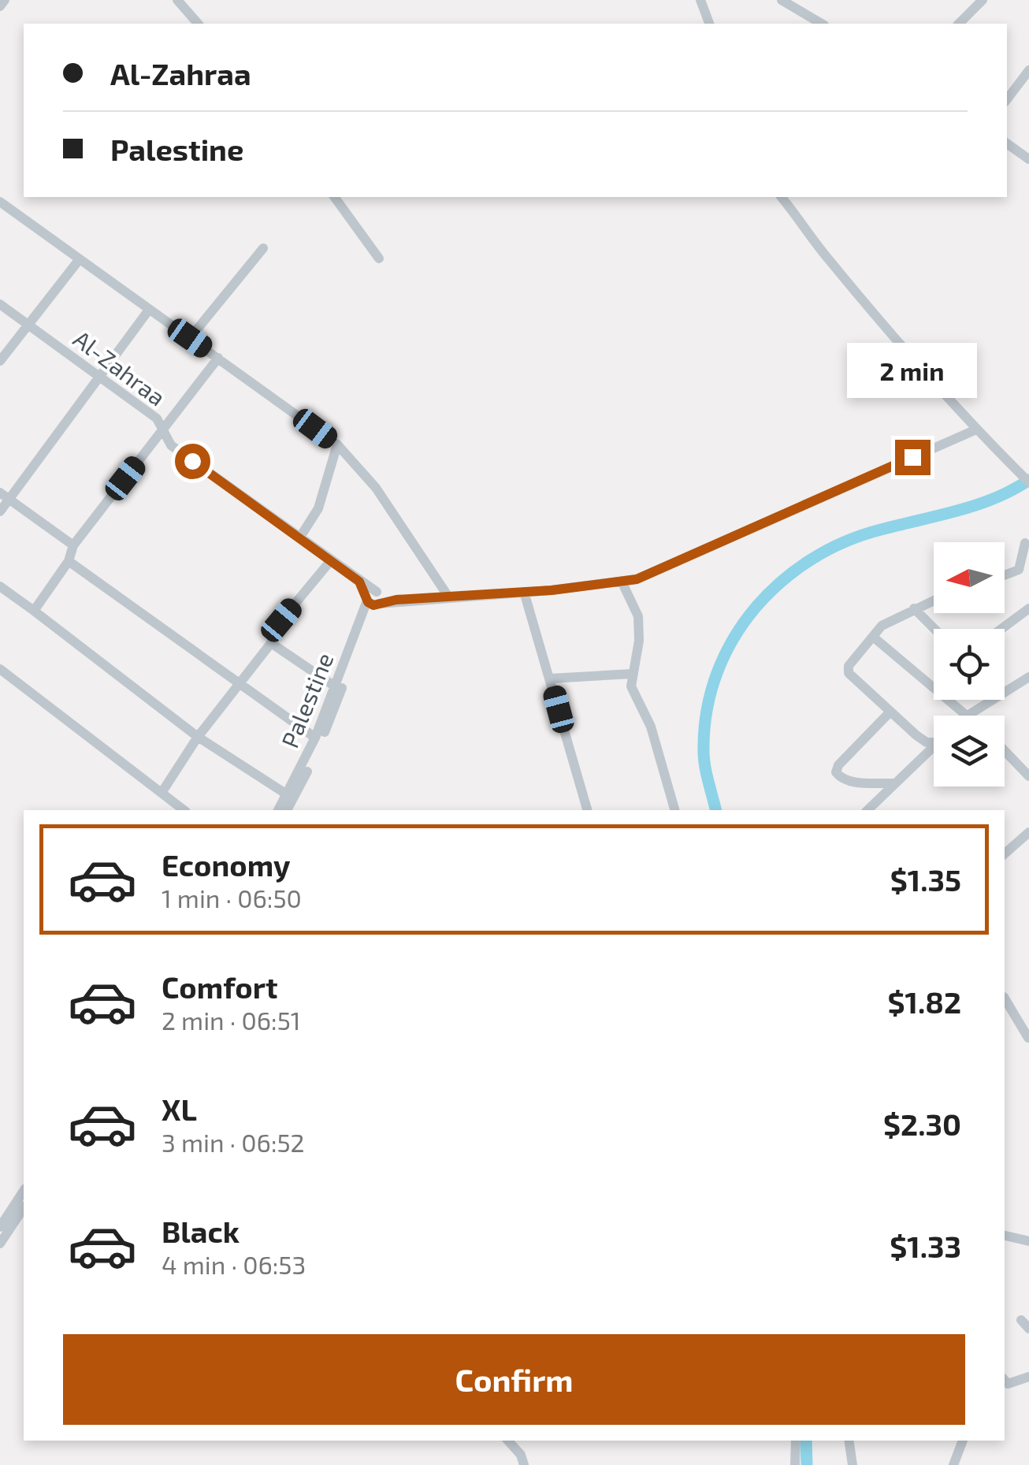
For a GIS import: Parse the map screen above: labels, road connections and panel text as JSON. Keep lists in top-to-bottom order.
{
  "streets": {
    "street": ["Al-Zahraa", "Palestine"]
  },
  "crossings": [
    ["Al-Zahraa", "Palestine"]
  ],
  "north": "left",
  "page": {
    "banner": ["Al-Zahraa", "Palestine"],
    "bubble": "2 min",
    "list": [
      {
        "name": "Economy",
        "note": "1 min · 06:50",
        "value": "$1.35"
      },
      {
        "name": "Comfort",
        "note": "2 min · 06:51",
        "value": "$1.82"
      },
      {
        "name": "XL",
        "note": "3 min · 06:52",
        "value": "$2.30"
      },
      {
        "name": "Black",
        "note": "4 min · 06:53",
        "value": "$1.33"
      }
    ],
    "buttons": "Confirm"
  }
}
